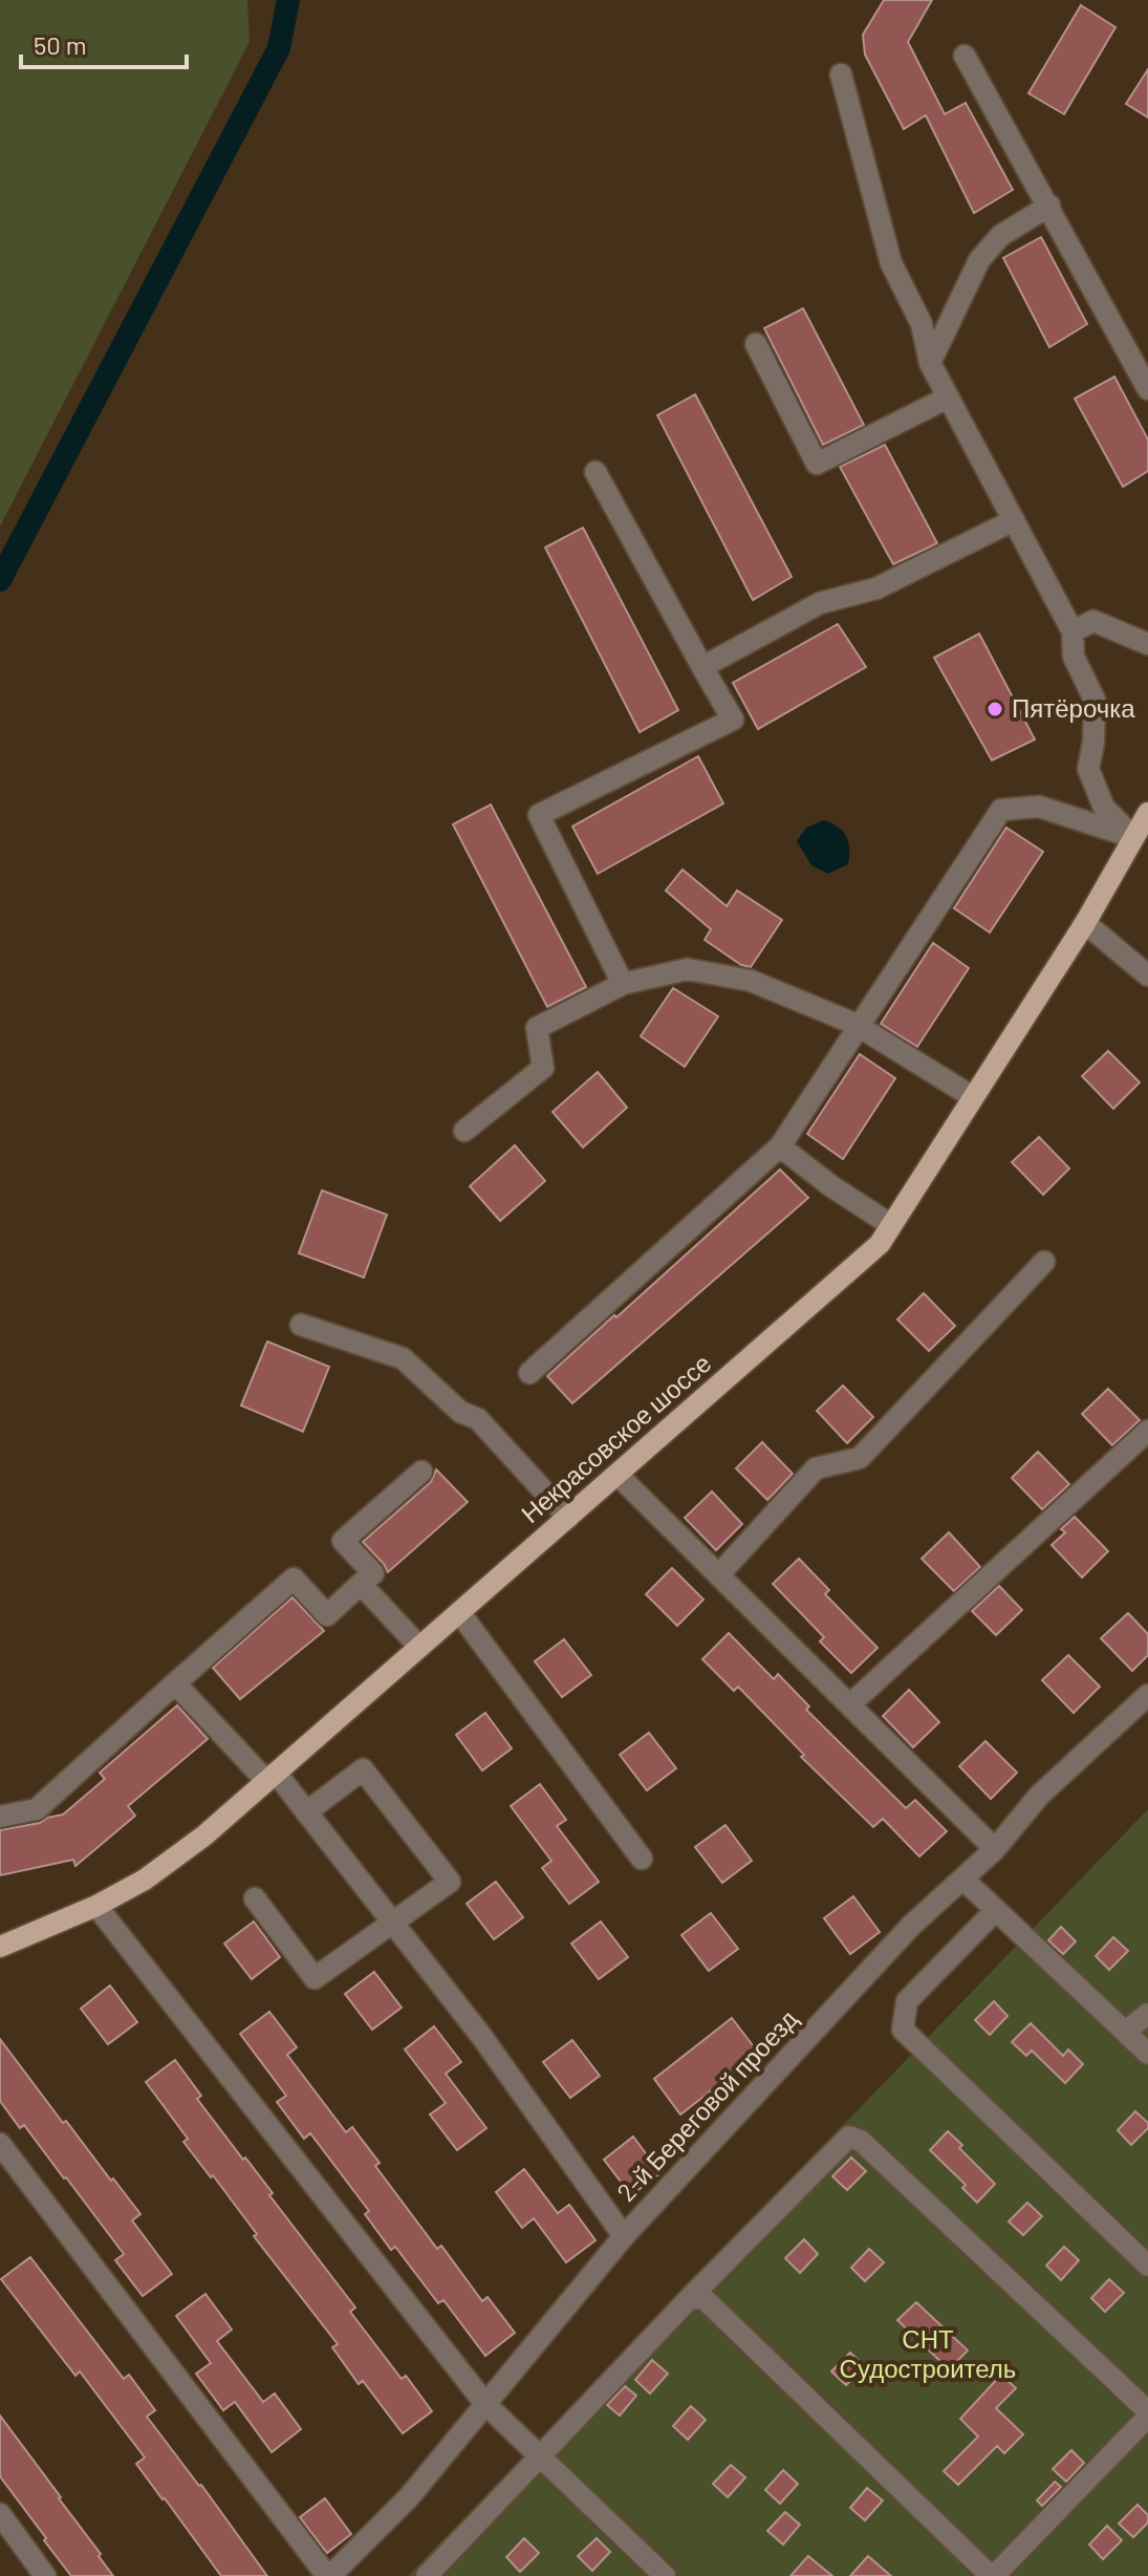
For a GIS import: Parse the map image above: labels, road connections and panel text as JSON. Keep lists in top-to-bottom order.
{
  "streets": {
    "main road": ["Некрасовское шоссе"],
    "street": ["2-й Береговой проезд"]
  },
  "parks": ["СНТ Судостроитель"],
  "places": ["Пятёрочка"],
  "scale_bar": "50 m"
}
